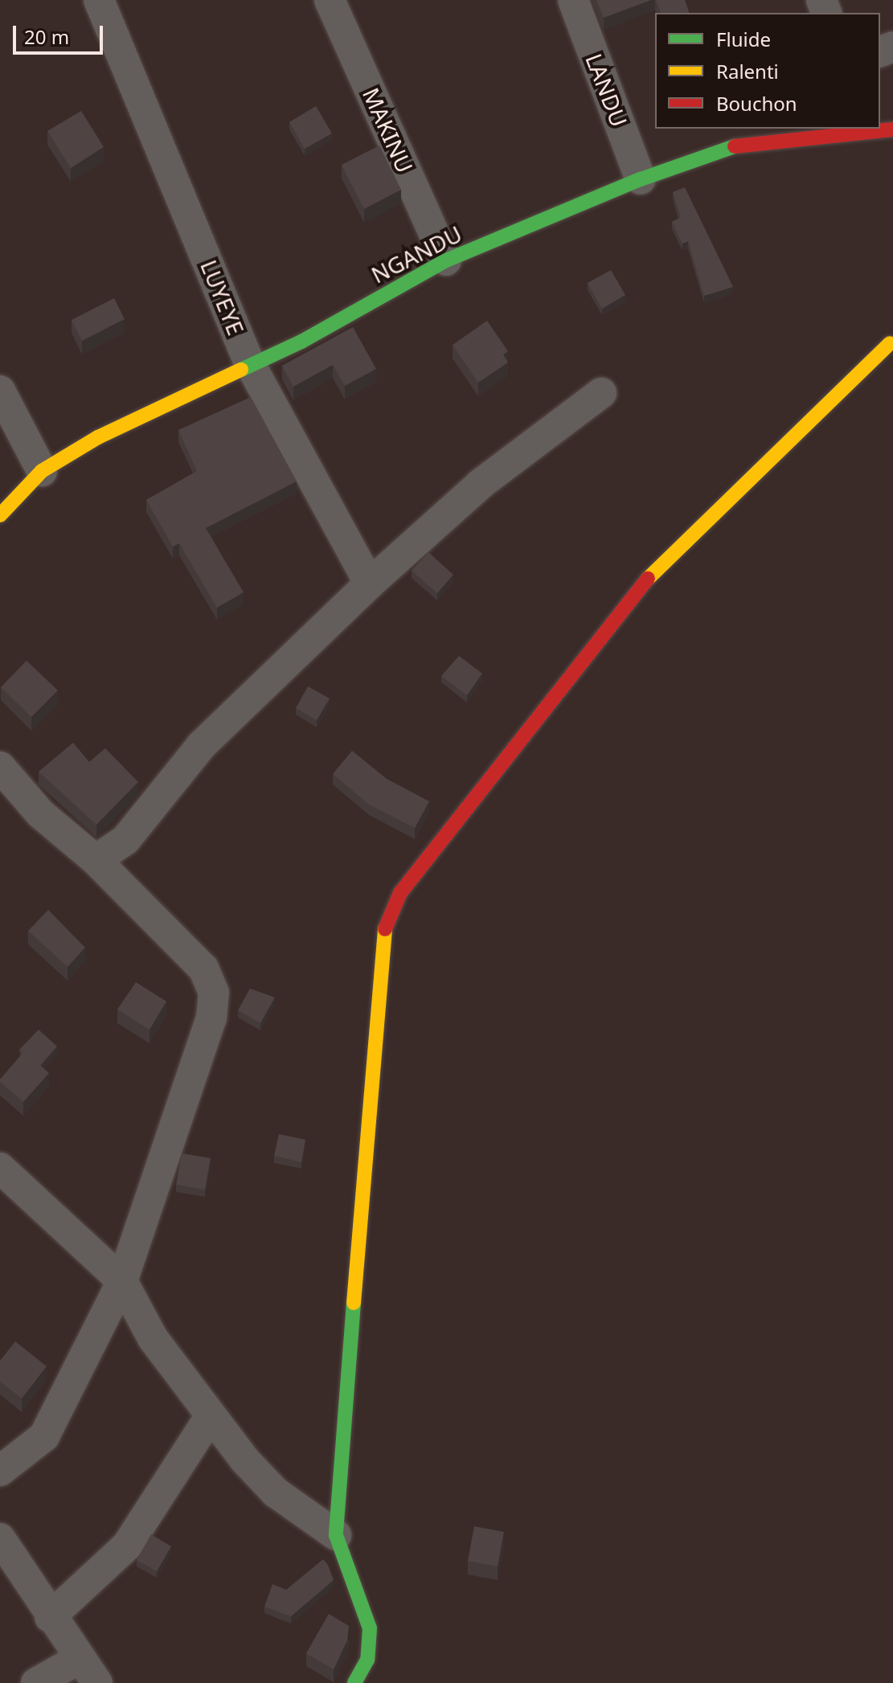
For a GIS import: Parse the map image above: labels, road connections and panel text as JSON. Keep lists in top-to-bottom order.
{
  "streets": {
    "street": [
      "LANDU",
      "MAKINU",
      "NGANDU",
      "LUYEYE"
    ]
  },
  "crossings": [
    ["LANDU", "NGANDU"],
    ["MAKINU", "NGANDU"],
    ["NGANDU", "LUYEYE"]
  ],
  "legend": ["Fluide", "Ralenti", "Bouchon"],
  "scale_bar": "20 m"
}
